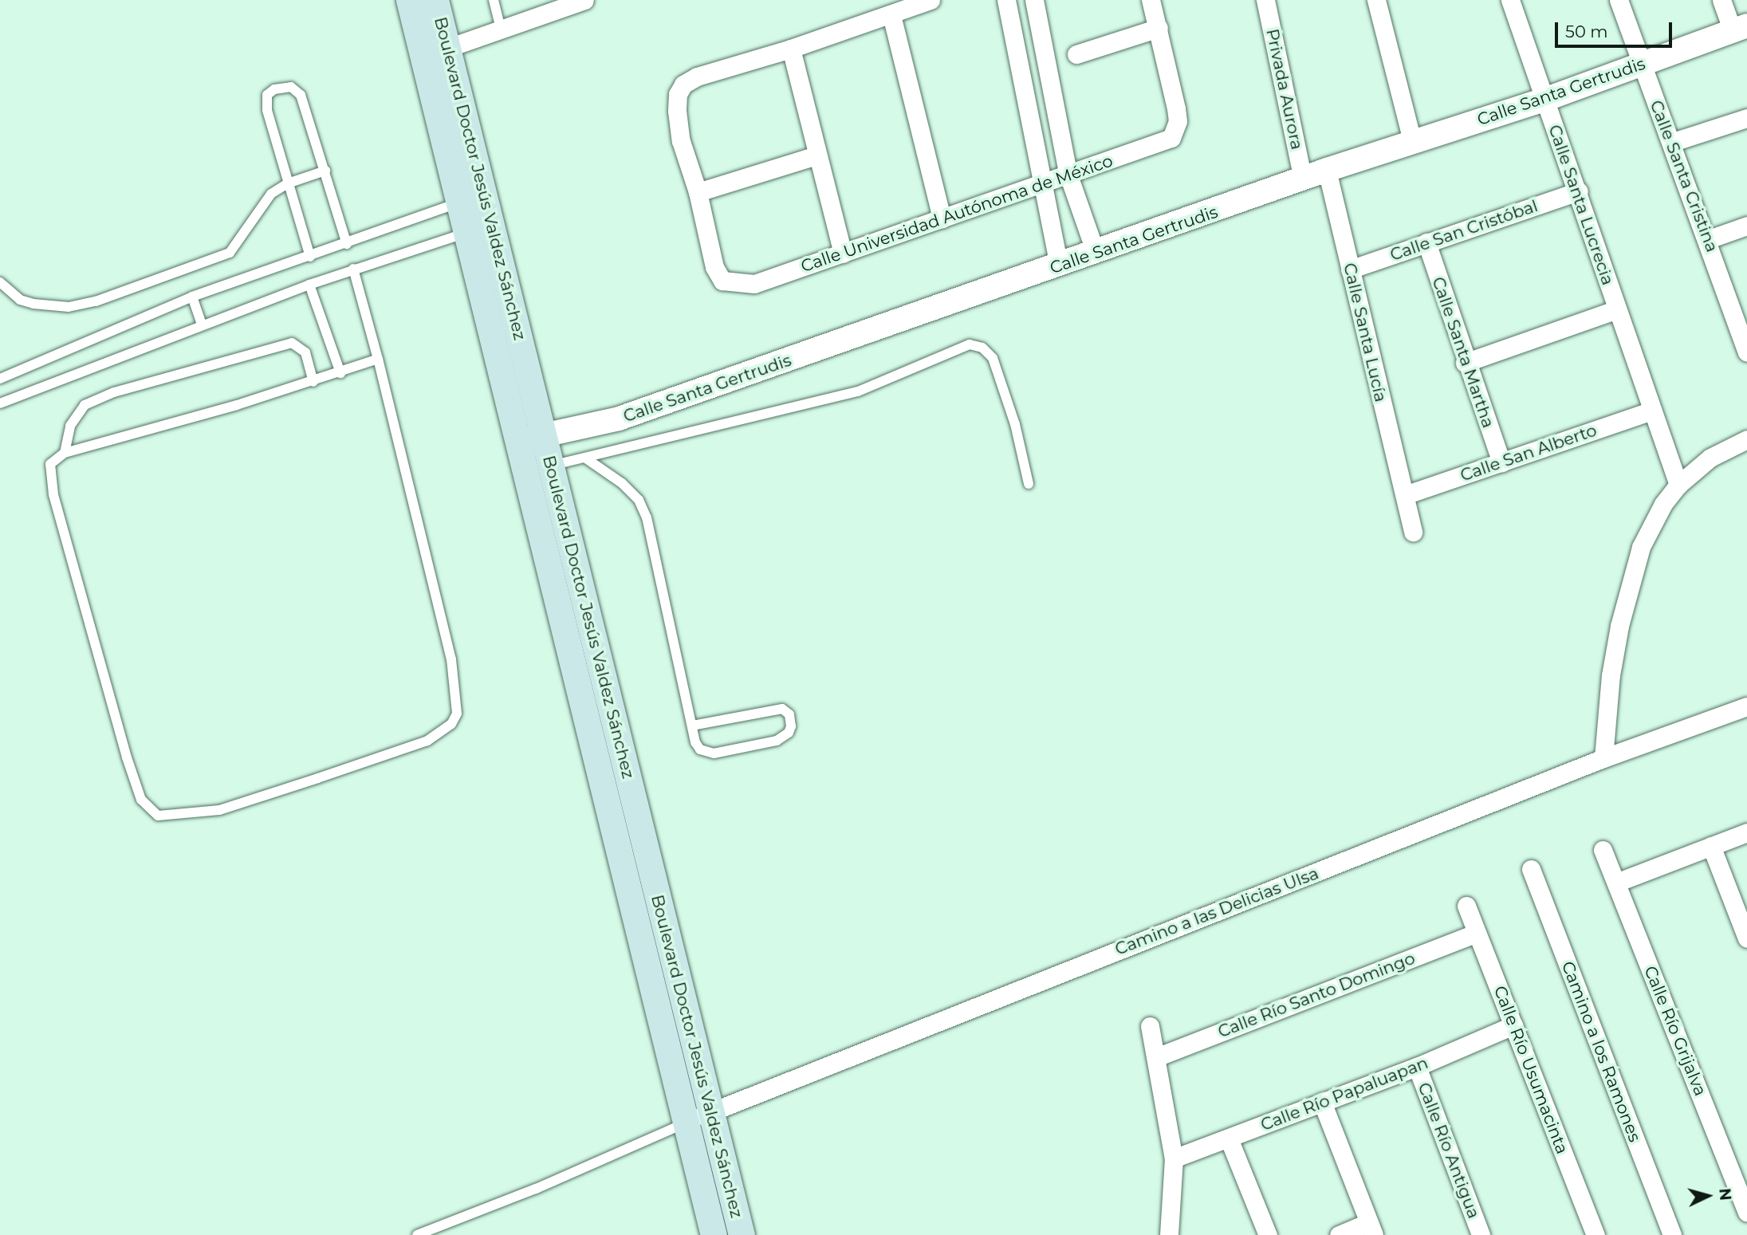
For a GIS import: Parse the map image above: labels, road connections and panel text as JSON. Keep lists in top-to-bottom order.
{
  "streets": {
    "main road": ["Boulevard Doctor Jesús Valdez Sánchez"],
    "street": [
      "Privada Aurora",
      "Calle Santa Gertrudis",
      "Calle Santa Cristina",
      "Calle Santa Lucrecia",
      "Calle Universidad Autónoma de México",
      "Calle San Cristóbal",
      "Calle Santa Lucía",
      "Calle Santa Martha",
      "Calle San Alberto",
      "Camino a las Delicias Ulsa",
      "Calle Río Santo Domingo",
      "Calle Río Grijalva",
      "Camino a los Ramones",
      "Calle Río Usumacinta",
      "Calle Río Papaluapan",
      "Calle Río Antigua"
    ]
  },
  "crossings": [
    ["Privada Aurora", "Calle Santa Gertrudis"],
    ["Calle Santa Gertrudis", "Calle Santa Cristina"],
    ["Calle Santa Gertrudis", "Boulevard Doctor Jesús Valdez Sánchez"],
    ["Calle Santa Gertrudis", "Calle Santa Lucrecia"],
    ["Calle Santa Gertrudis", "Calle Santa Lucía"],
    ["Boulevard Doctor Jesús Valdez Sánchez", "Camino a las Delicias Ulsa"],
    ["Calle Santa Lucrecia", "Calle San Cristóbal"],
    ["Calle Santa Lucrecia", "Calle San Alberto"],
    ["Calle San Cristóbal", "Calle Santa Lucía"],
    ["Calle San Cristóbal", "Calle Santa Martha"],
    ["Calle Santa Lucía", "Calle San Alberto"],
    ["Calle Santa Martha", "Calle San Alberto"],
    ["Calle Río Santo Domingo", "Calle Río Usumacinta"],
    ["Calle Río Usumacinta", "Calle Río Papaluapan"],
    ["Calle Río Papaluapan", "Calle Río Antigua"]
  ],
  "scale_bar": "50 m",
  "north": "right"
}
